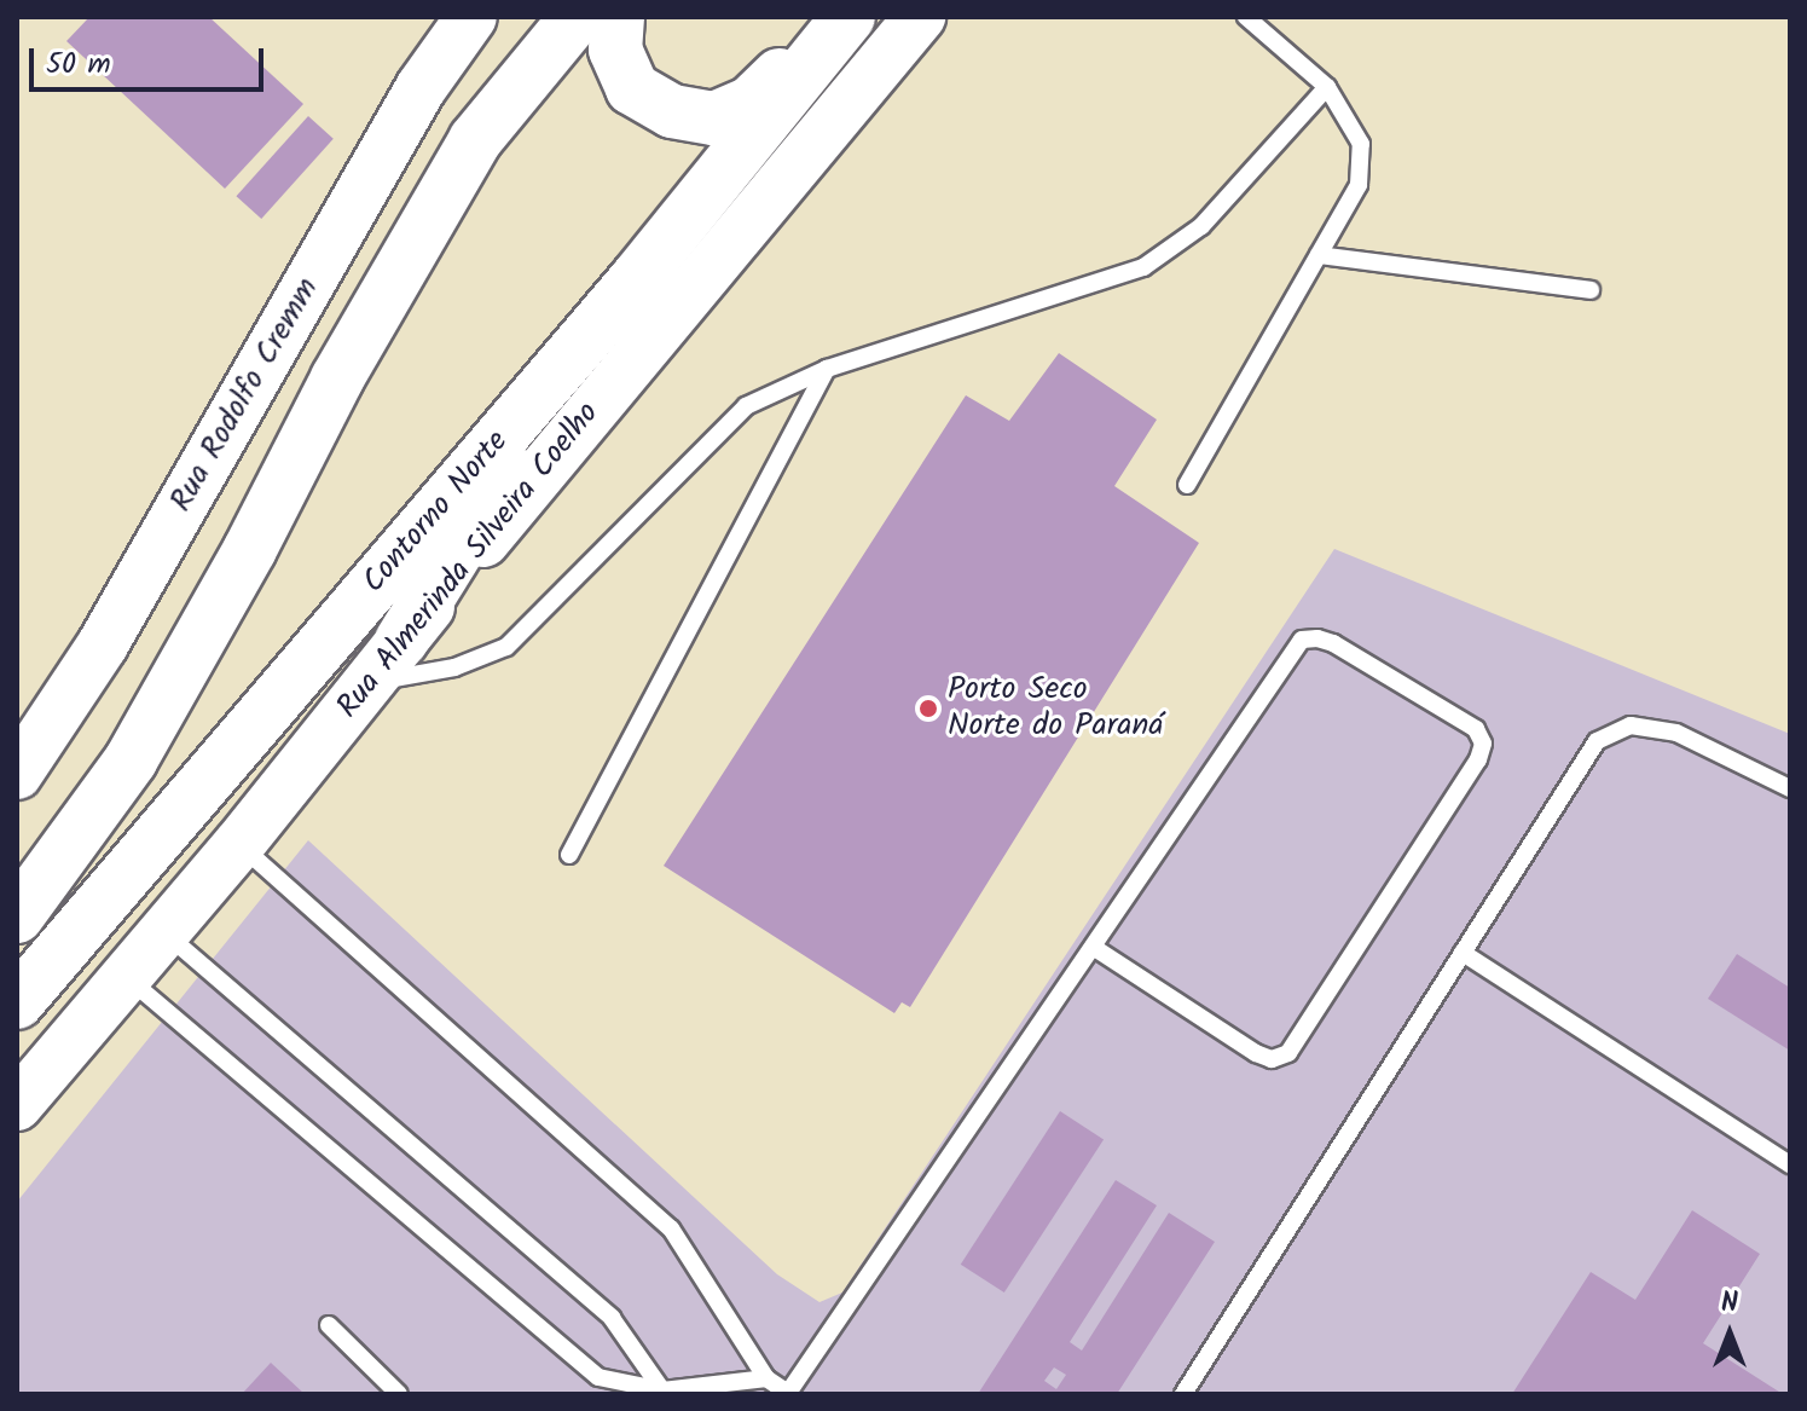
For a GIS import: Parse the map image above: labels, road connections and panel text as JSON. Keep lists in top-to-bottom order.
{
  "streets": {
    "highway": ["Contorno Norte"],
    "street": ["Rua Rodolfo Cremm", "Rua Almerinda Silveira Coelho"]
  },
  "places": ["Porto Seco Norte do Paraná"],
  "scale_bar": "50 m",
  "north": "top"
}
